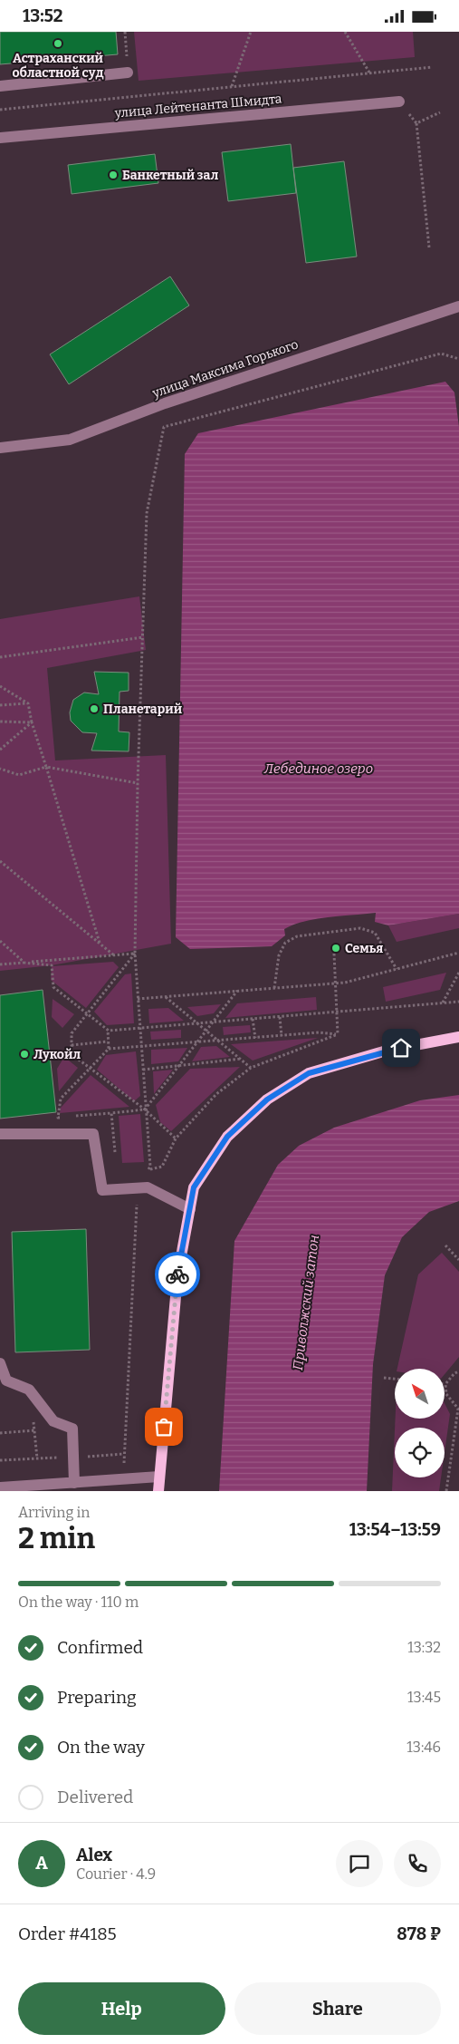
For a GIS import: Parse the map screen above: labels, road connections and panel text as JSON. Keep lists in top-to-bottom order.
{
  "streets": {
    "street": ["улица Лейтенанта Шмидта", "улица Максима Горького"]
  },
  "water": ["Лебединое озеро", "Приволжский затон"],
  "places": [
    "Астраханский областной суд",
    "Банкетный зал",
    "Планетарий",
    "Семья",
    "Лукойл"
  ],
  "north": "top left",
  "page": {
    "status": "13:52",
    "heading": ["2 min", "Arriving in", "13:54–13:59"],
    "panel": [
      "Alex",
      "Courier · 4.9",
      "Order #4185",
      "878 ₽"
    ],
    "bar": "On the way · 110 m",
    "list": [
      ["Confirmed", "13:32"],
      ["Preparing", "13:45"],
      ["On the way", "13:46"],
      "Delivered"
    ],
    "round": "A",
    "buttons": ["Help", "Share"]
  }
}
